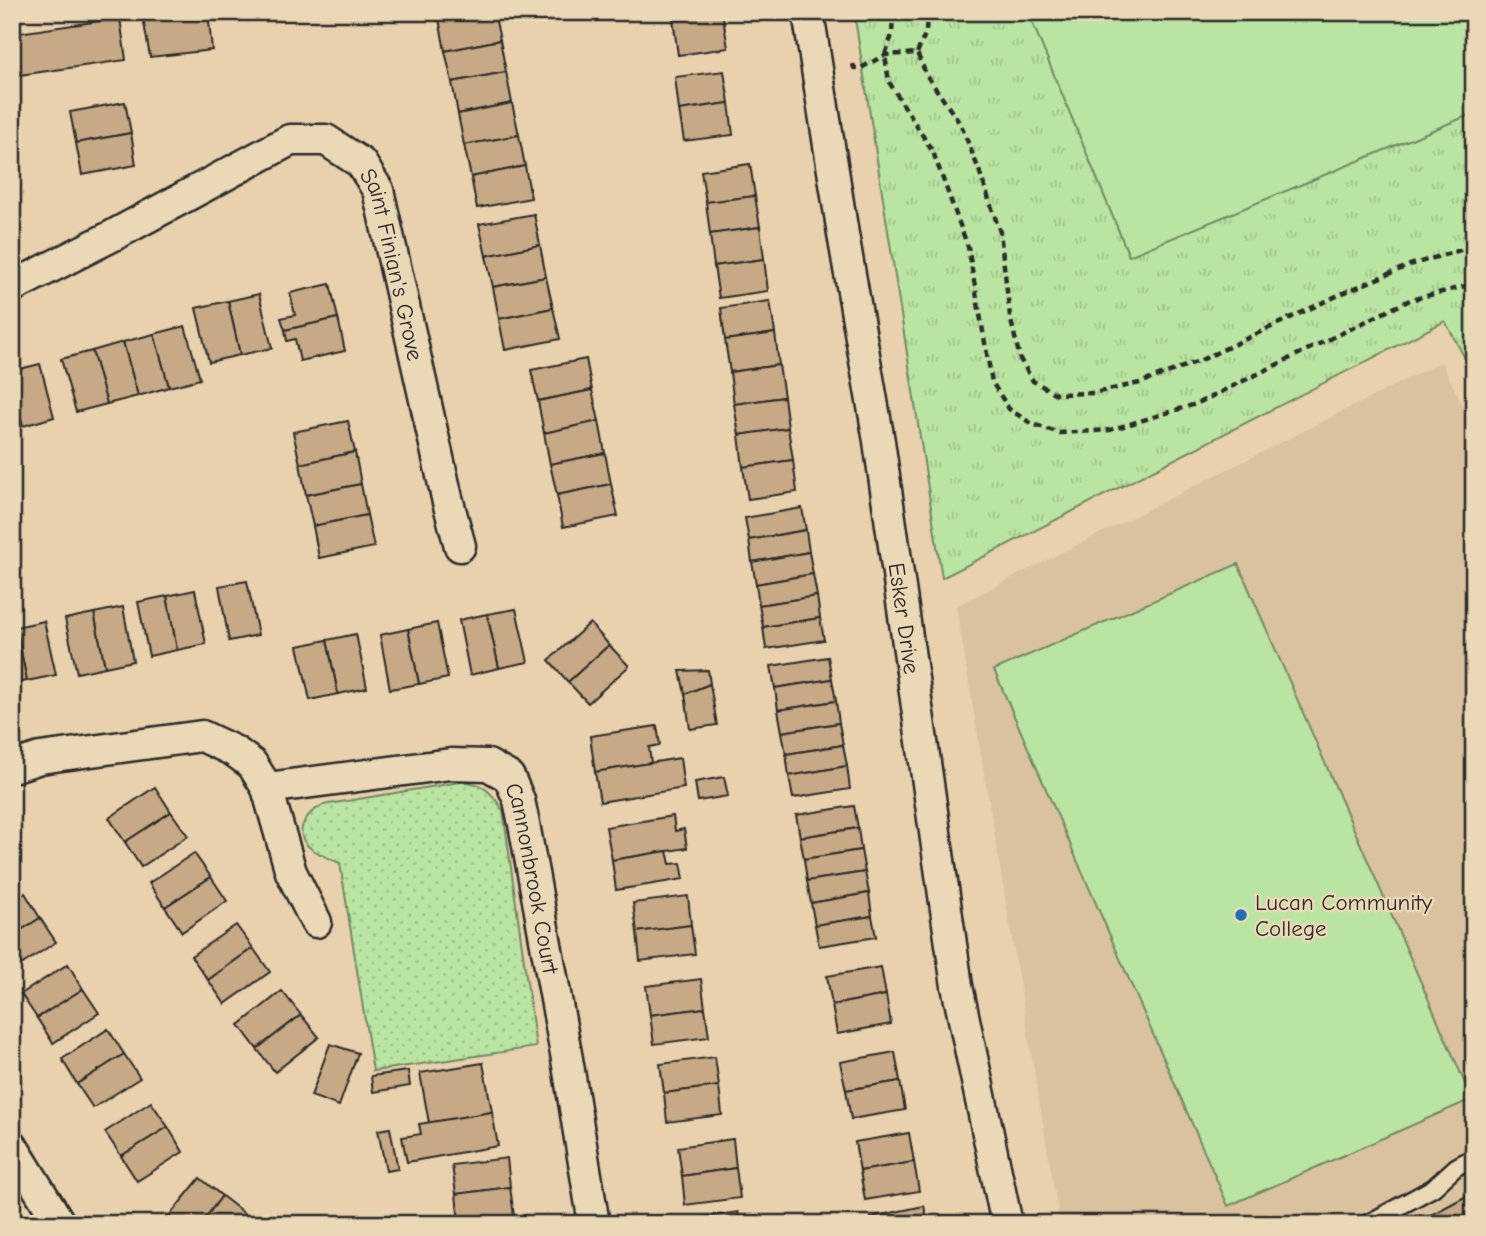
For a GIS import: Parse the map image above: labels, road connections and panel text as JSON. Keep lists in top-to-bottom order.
{
  "streets": {
    "street": ["Saint Finian's Grove", "Esker Drive", "Cannonbrook Court"]
  },
  "places": ["Lucan Community College"]
}
